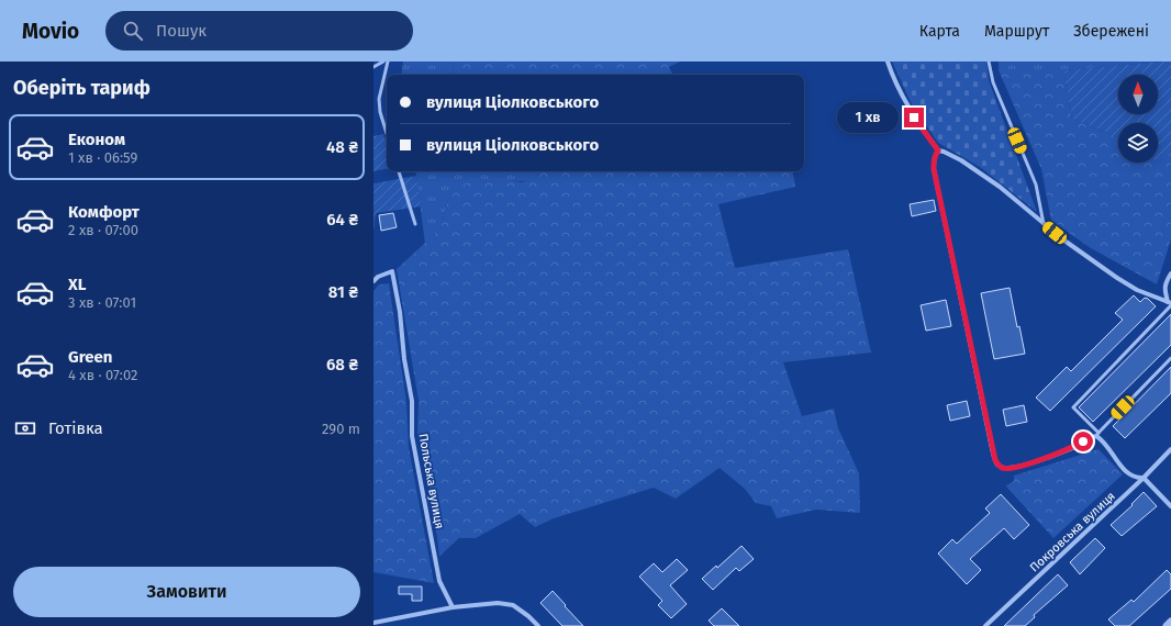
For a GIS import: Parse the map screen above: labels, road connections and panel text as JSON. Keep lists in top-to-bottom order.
{
  "streets": {
    "street": ["Польська вулиця", "Покровська вулиця"]
  },
  "north": "top",
  "page": {
    "header": "Movio",
    "search": "Пошук",
    "nav": ["Карта", "Маршрут", "Збережені"],
    "heading": "Оберіть тариф",
    "banner": ["вулиця Ціолковського", "вулиця Ціолковського"],
    "bubble": "1 хв",
    "list": [
      {
        "name": "Економ",
        "note": "1 хв · 06:59",
        "value": "48 ₴"
      },
      {
        "name": "Комфорт",
        "note": "2 хв · 07:00",
        "value": "64 ₴"
      },
      {
        "name": "XL",
        "note": "3 хв · 07:01",
        "value": "81 ₴"
      },
      {
        "name": "Green",
        "note": "4 хв · 07:02",
        "value": "68 ₴"
      }
    ],
    "pay": ["Готівка", "290 m"],
    "buttons": "Замовити"
  }
}
